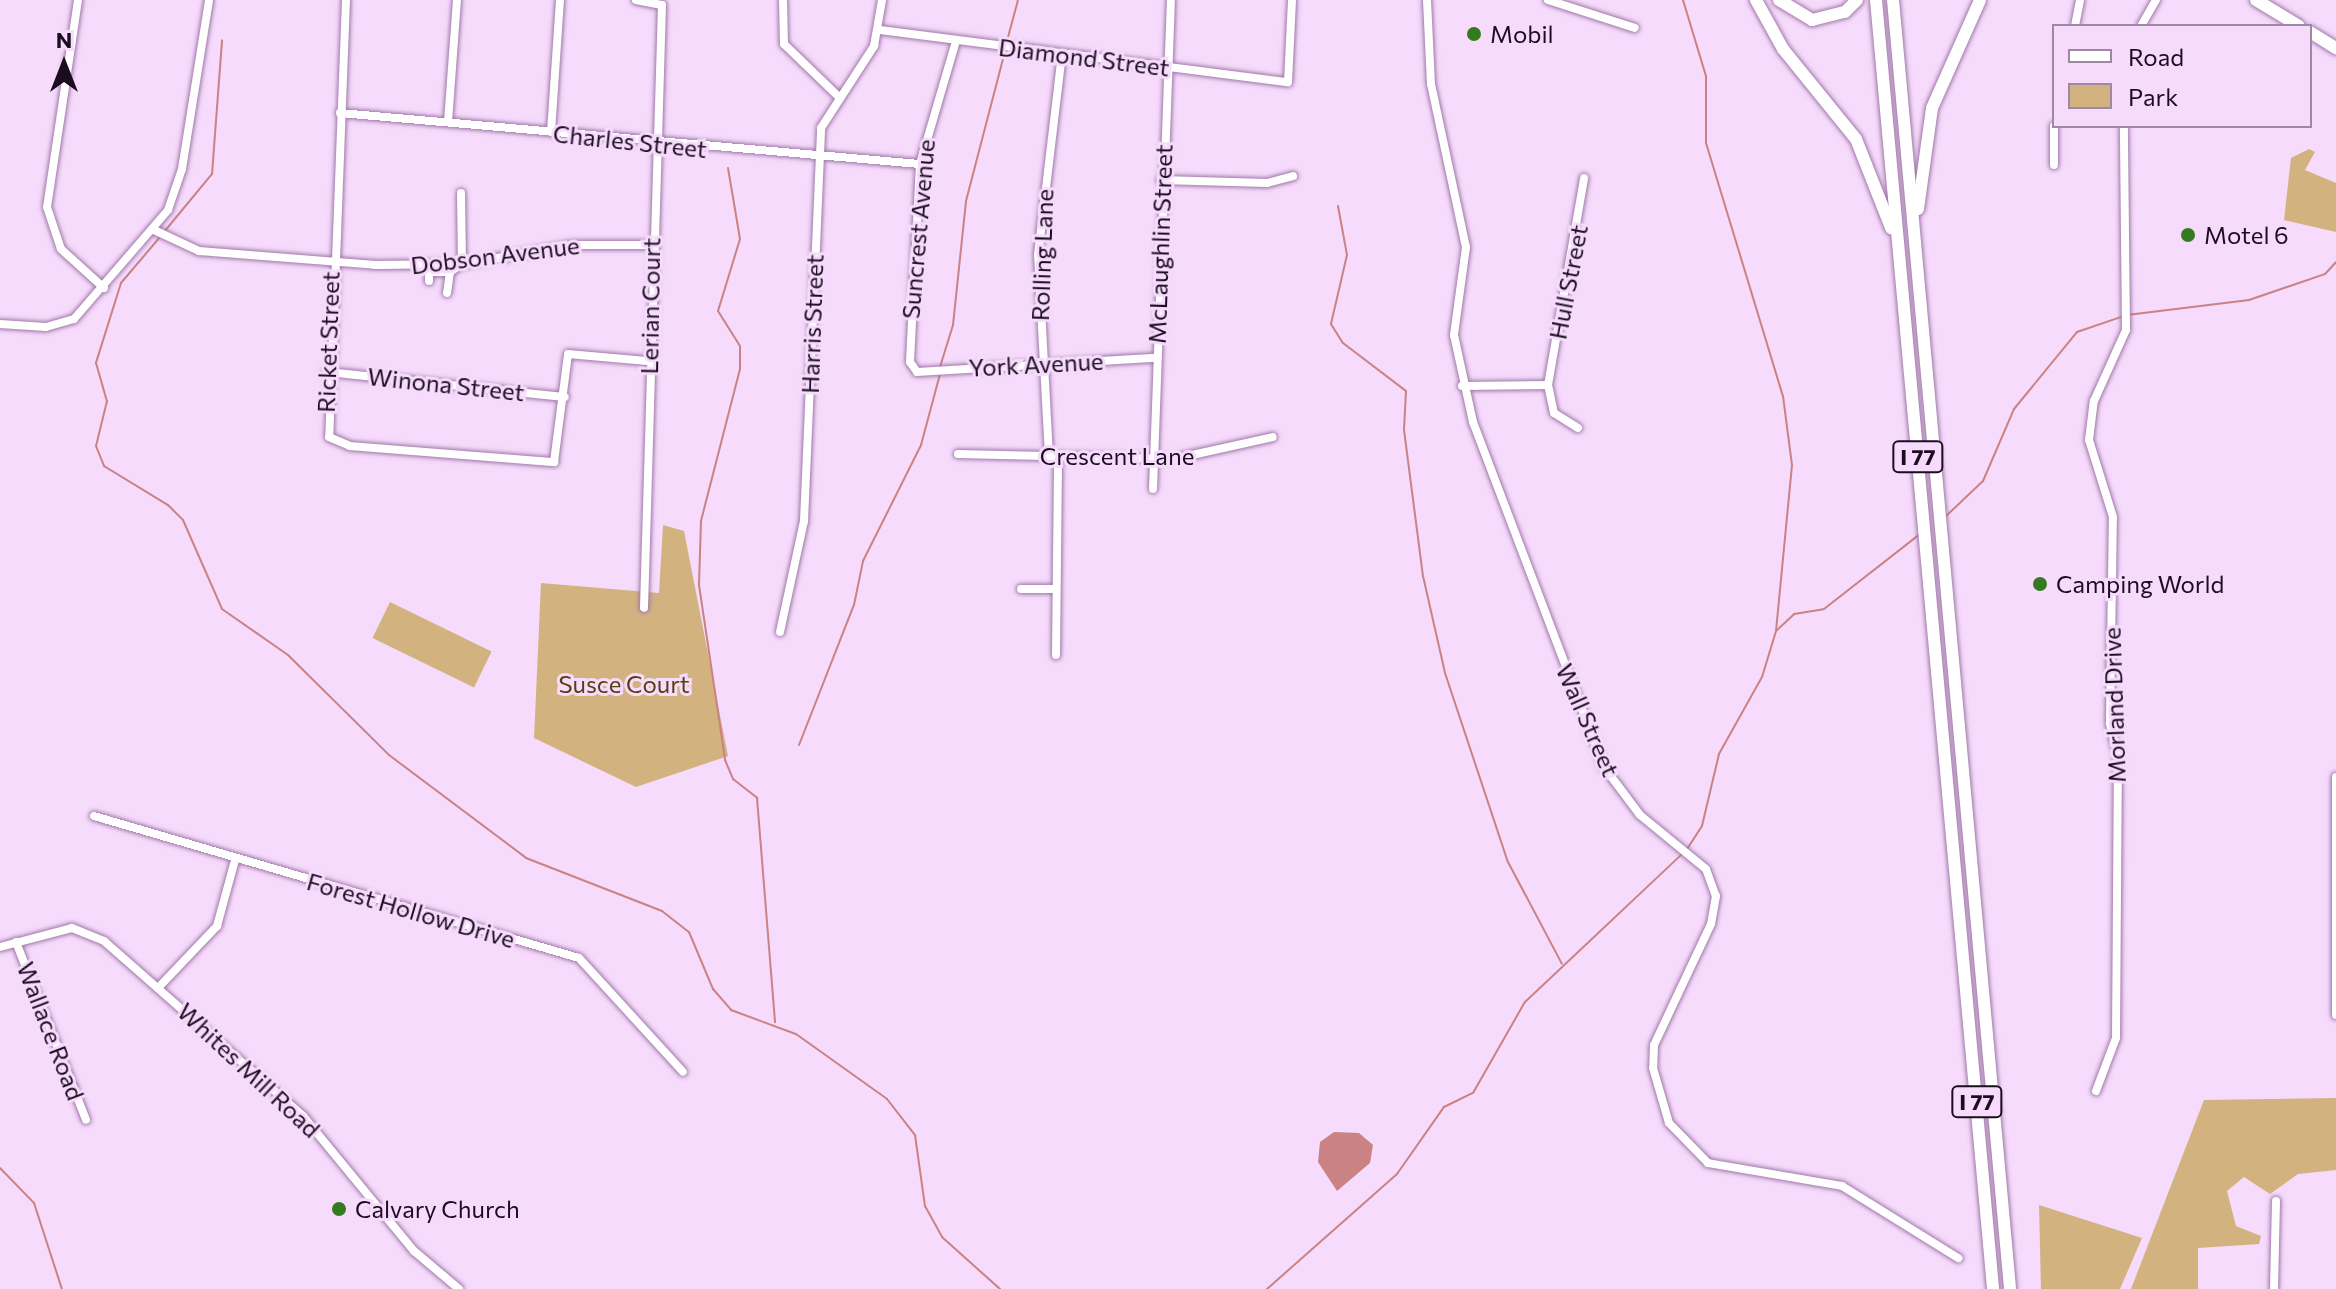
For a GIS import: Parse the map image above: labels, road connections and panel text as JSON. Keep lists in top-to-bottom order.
{
  "streets": {
    "highway": ["I 77"],
    "street": [
      "Diamond Street",
      "Charles Street",
      "Suncrest Avenue",
      "McLaughlin Street",
      "Dobson Avenue",
      "Rolling Lane",
      "Hull Street",
      "Lerian Court",
      "Harris Street",
      "Ricket Street",
      "York Avenue",
      "Winona Street",
      "Crescent Lane",
      "Morland Drive",
      "Wall Street",
      "Forest Hollow Drive",
      "Wallace Road",
      "Whites Mill Road"
    ]
  },
  "crossings": [
    ["Diamond Street", "Suncrest Avenue"],
    ["Diamond Street", "McLaughlin Street"],
    ["Diamond Street", "Rolling Lane"],
    ["Diamond Street", "Harris Street"],
    ["Charles Street", "Suncrest Avenue"],
    ["Charles Street", "Lerian Court"],
    ["Charles Street", "Harris Street"],
    ["Charles Street", "Ricket Street"],
    ["Suncrest Avenue", "York Avenue"],
    ["McLaughlin Street", "York Avenue"],
    ["McLaughlin Street", "Crescent Lane"],
    ["Dobson Avenue", "Lerian Court"],
    ["Dobson Avenue", "Ricket Street"],
    ["Rolling Lane", "York Avenue"],
    ["Rolling Lane", "Crescent Lane"],
    ["Ricket Street", "Winona Street"],
    ["Wallace Road", "Whites Mill Road"]
  ],
  "parks": ["Susce Court"],
  "places": [
    "Mobil",
    "Motel 6",
    "Camping World",
    "Calvary Church"
  ],
  "legend": ["Road", "Park"],
  "north": "top"
}
